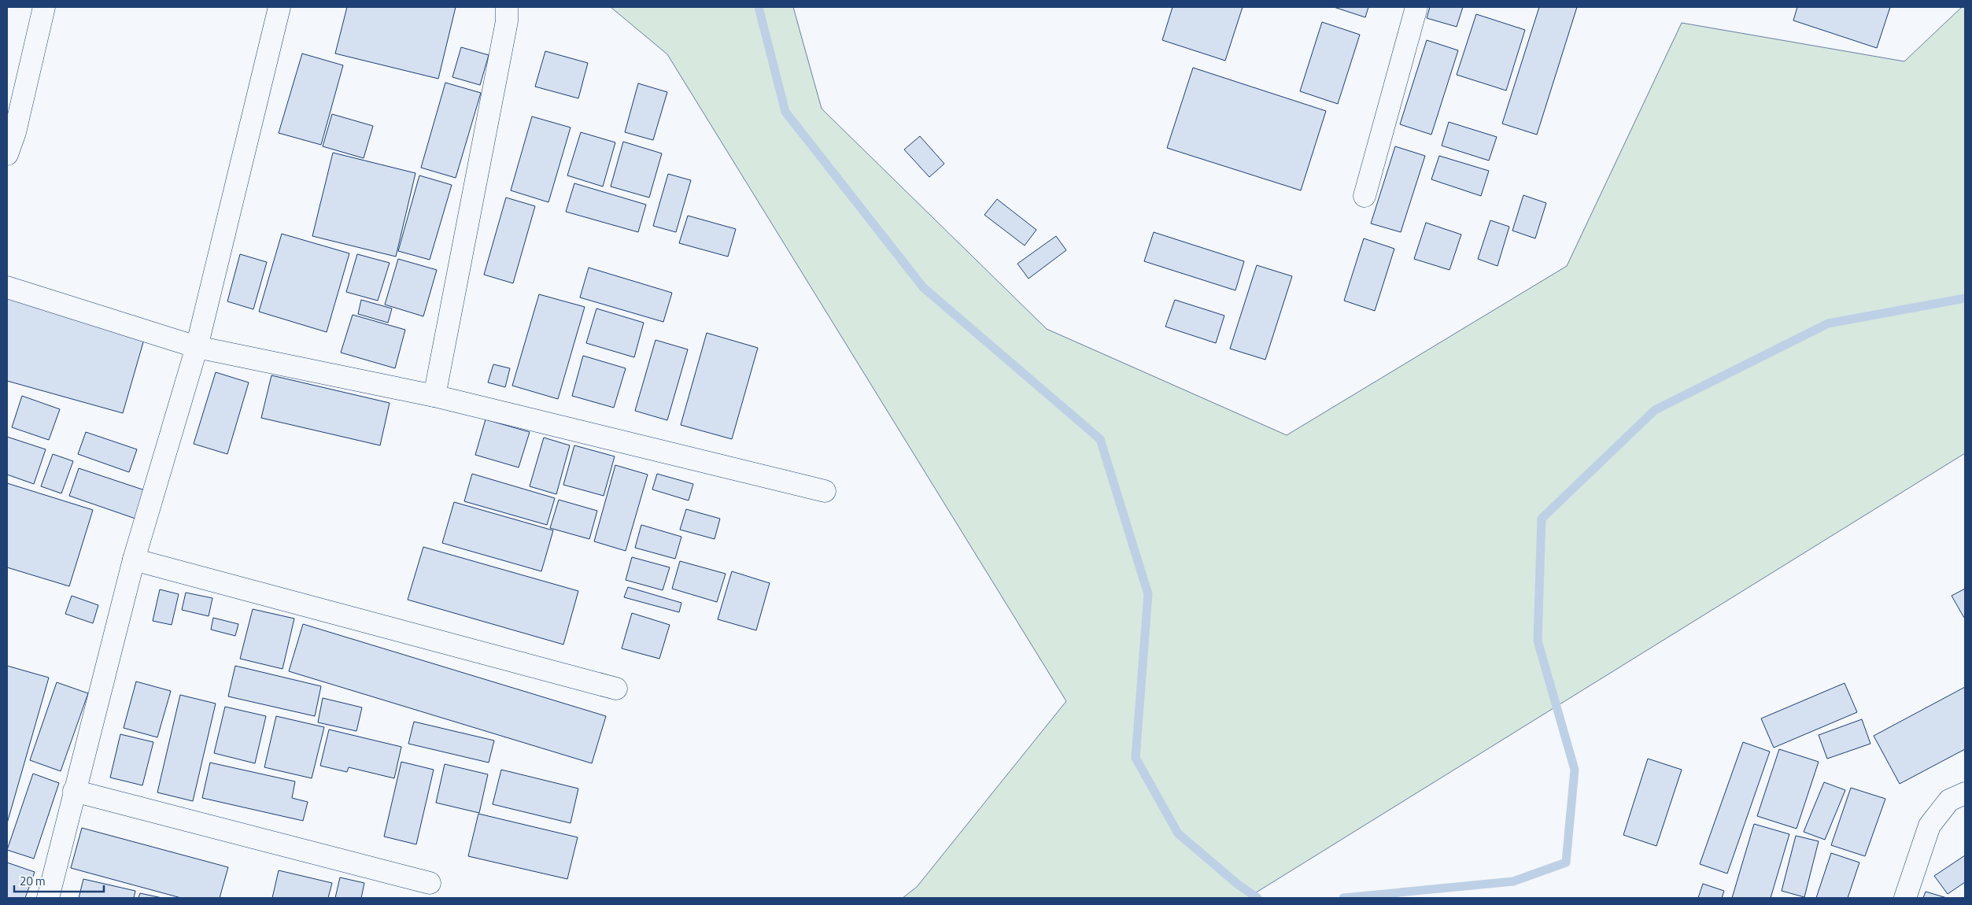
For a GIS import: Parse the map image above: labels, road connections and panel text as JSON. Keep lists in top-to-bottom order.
{
  "scale_bar": "20 m"
}
